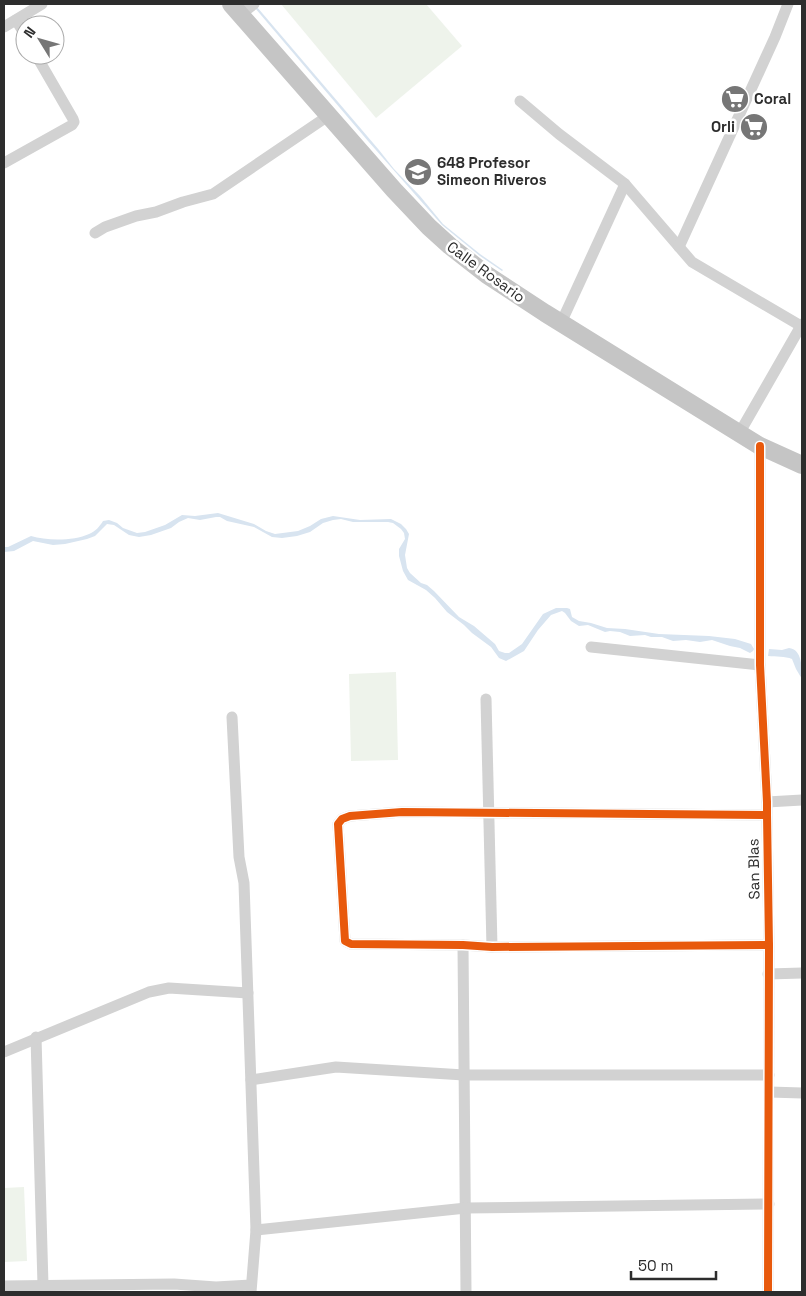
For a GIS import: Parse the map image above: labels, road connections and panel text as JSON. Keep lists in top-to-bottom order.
{
  "streets": {
    "main road": ["Calle Rosario"],
    "street": ["San Blas"]
  },
  "crossings": [
    ["Calle Rosario", "San Blas"]
  ],
  "places": {
    "supermarket": ["Coral", "Orli"],
    "school or university": ["648 Profesor Simeon Riveros"]
  },
  "scale_bar": "50 m",
  "north": "top left"
}
